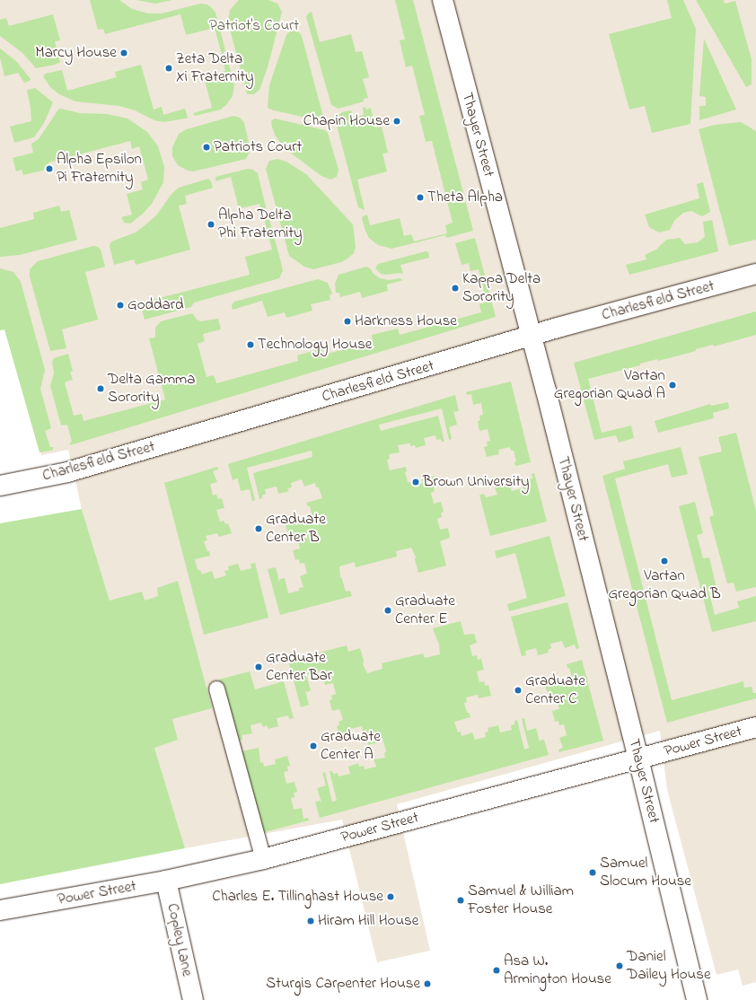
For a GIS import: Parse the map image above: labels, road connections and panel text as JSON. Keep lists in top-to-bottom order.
{
  "streets": {
    "street": [
      "Thayer Street",
      "Charlesfield Street",
      "Power Street",
      "Copley Lane"
    ]
  },
  "crossings": [
    ["Thayer Street", "Charlesfield Street"],
    ["Thayer Street", "Power Street"],
    ["Power Street", "Copley Lane"]
  ],
  "parks": ["Patriot's Court"],
  "places": [
    "Marcy House",
    "Zeta Delta Xi Fraternity",
    "Chapin House",
    "Patriots Court",
    "Alpha Epsilon Pi Fraternity",
    "Theta Alpha",
    "Alpha Delta Phi Fraternity",
    "Kappa Delta Sorority",
    "Goddard",
    "Harkness House",
    "Technology House",
    "Vartan Gregorian Quad A",
    "Delta Gamma Sorority",
    "Brown University",
    "Graduate Center B",
    "Vartan Gregorian Quad B",
    "Graduate Center E",
    "Graduate Center Bar",
    "Graduate Center C",
    "Graduate Center A",
    "Samuel Slocum House",
    "Charles E. Tillinghast House",
    "Samuel & William Foster House",
    "Hiram Hill House",
    "Daniel Dailey House",
    "Asa W. Armington House",
    "Sturgis Carpenter House"
  ]
}
